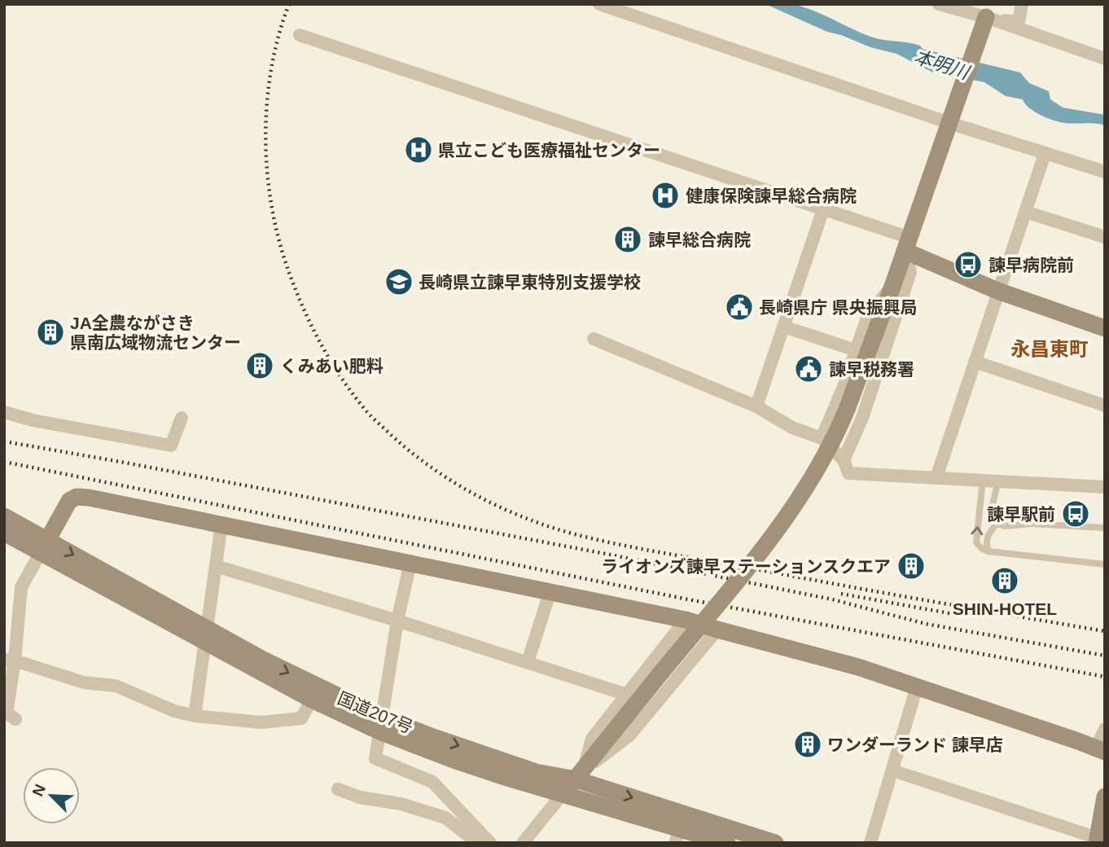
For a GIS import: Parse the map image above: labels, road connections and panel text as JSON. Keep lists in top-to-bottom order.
{
  "streets": {
    "street": ["国道207号"]
  },
  "districts": ["永昌東町"],
  "water": ["本明川"],
  "places": {
    "hospital": ["県立こども医療福祉センター", "健康保険諫早総合病院"],
    "building": [
      "諫早総合病院",
      "JA全農ながさき 県南広域物流センター",
      "くみあい肥料",
      "ライオンズ諫早ステーションスクエア",
      "SHIN-HOTEL",
      "ワンダーランド 諫早店"
    ],
    "bus stop": ["諫早病院前", "諫早駅前"],
    "school or university": ["長崎県立諫早東特別支援学校"],
    "public building": ["長崎県庁 県央振興局", "諫早税務署"]
  },
  "north": "top left"
}
